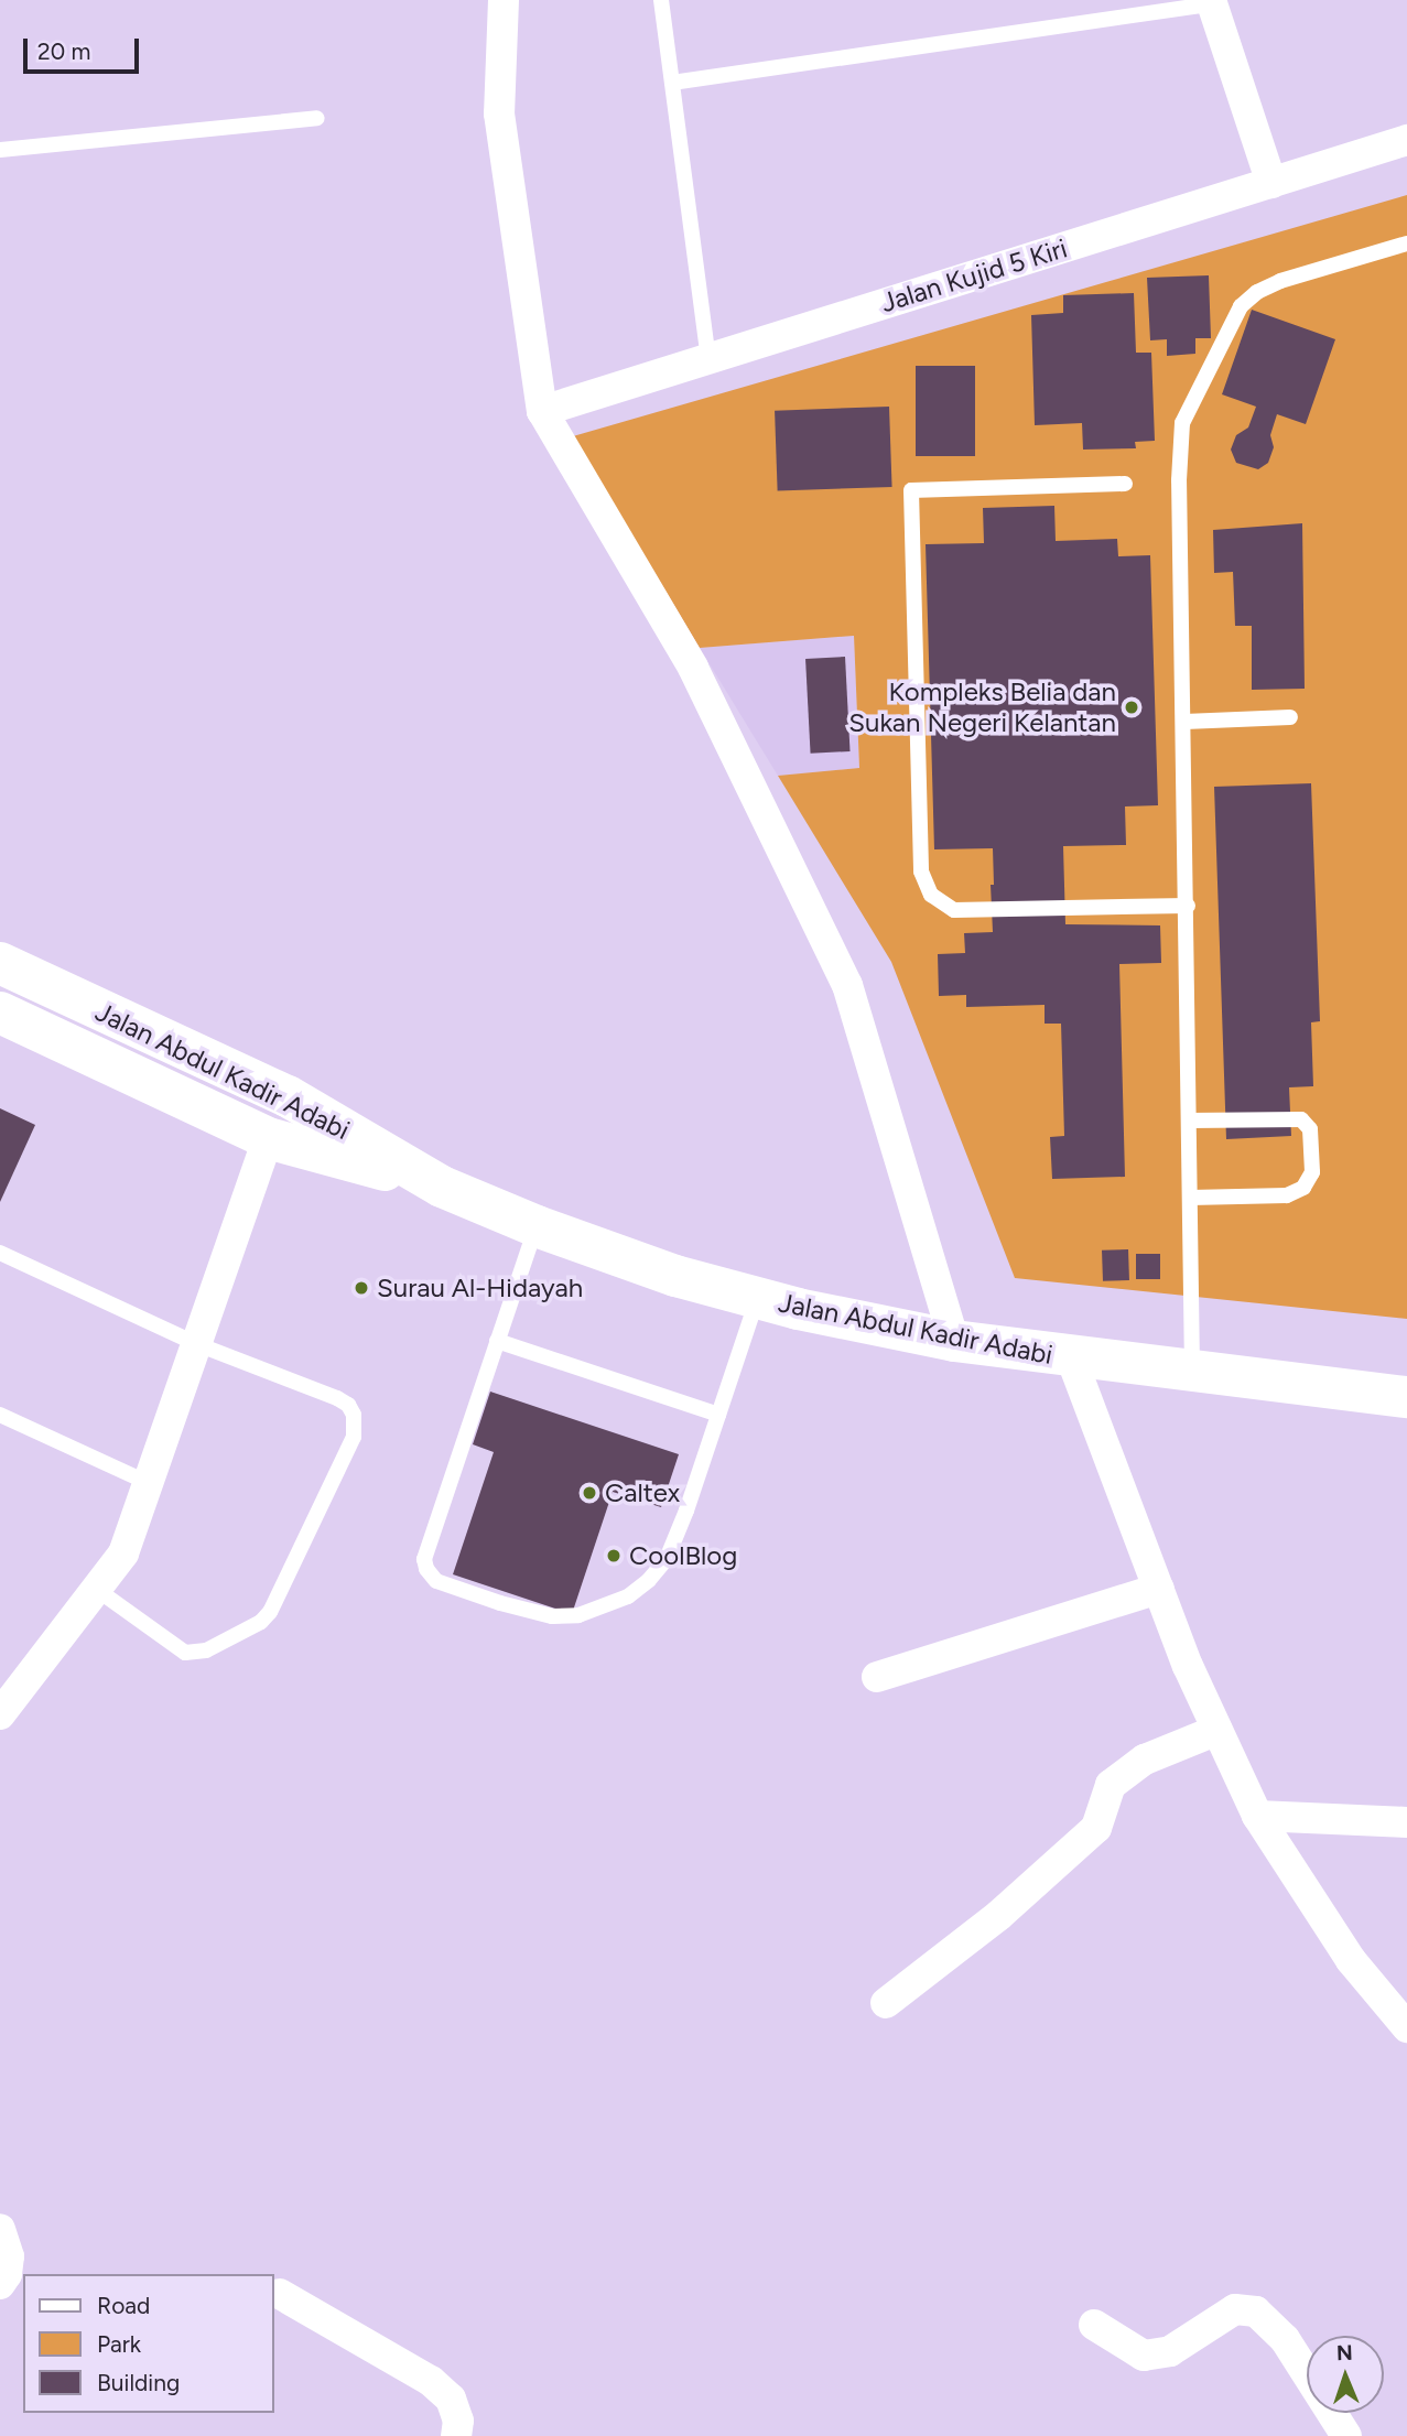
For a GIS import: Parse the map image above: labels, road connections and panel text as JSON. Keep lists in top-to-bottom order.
{
  "streets": {
    "main road": ["Jalan Abdul Kadir Adabi"],
    "street": ["Jalan Kujid 5 Kiri"]
  },
  "places": [
    "Kompleks Belia dan Sukan Negeri Kelantan",
    "Surau Al-Hidayah",
    "Caltex",
    "CoolBlog"
  ],
  "legend": ["Road", "Park", "Building"],
  "scale_bar": "20 m",
  "north": "top"
}
